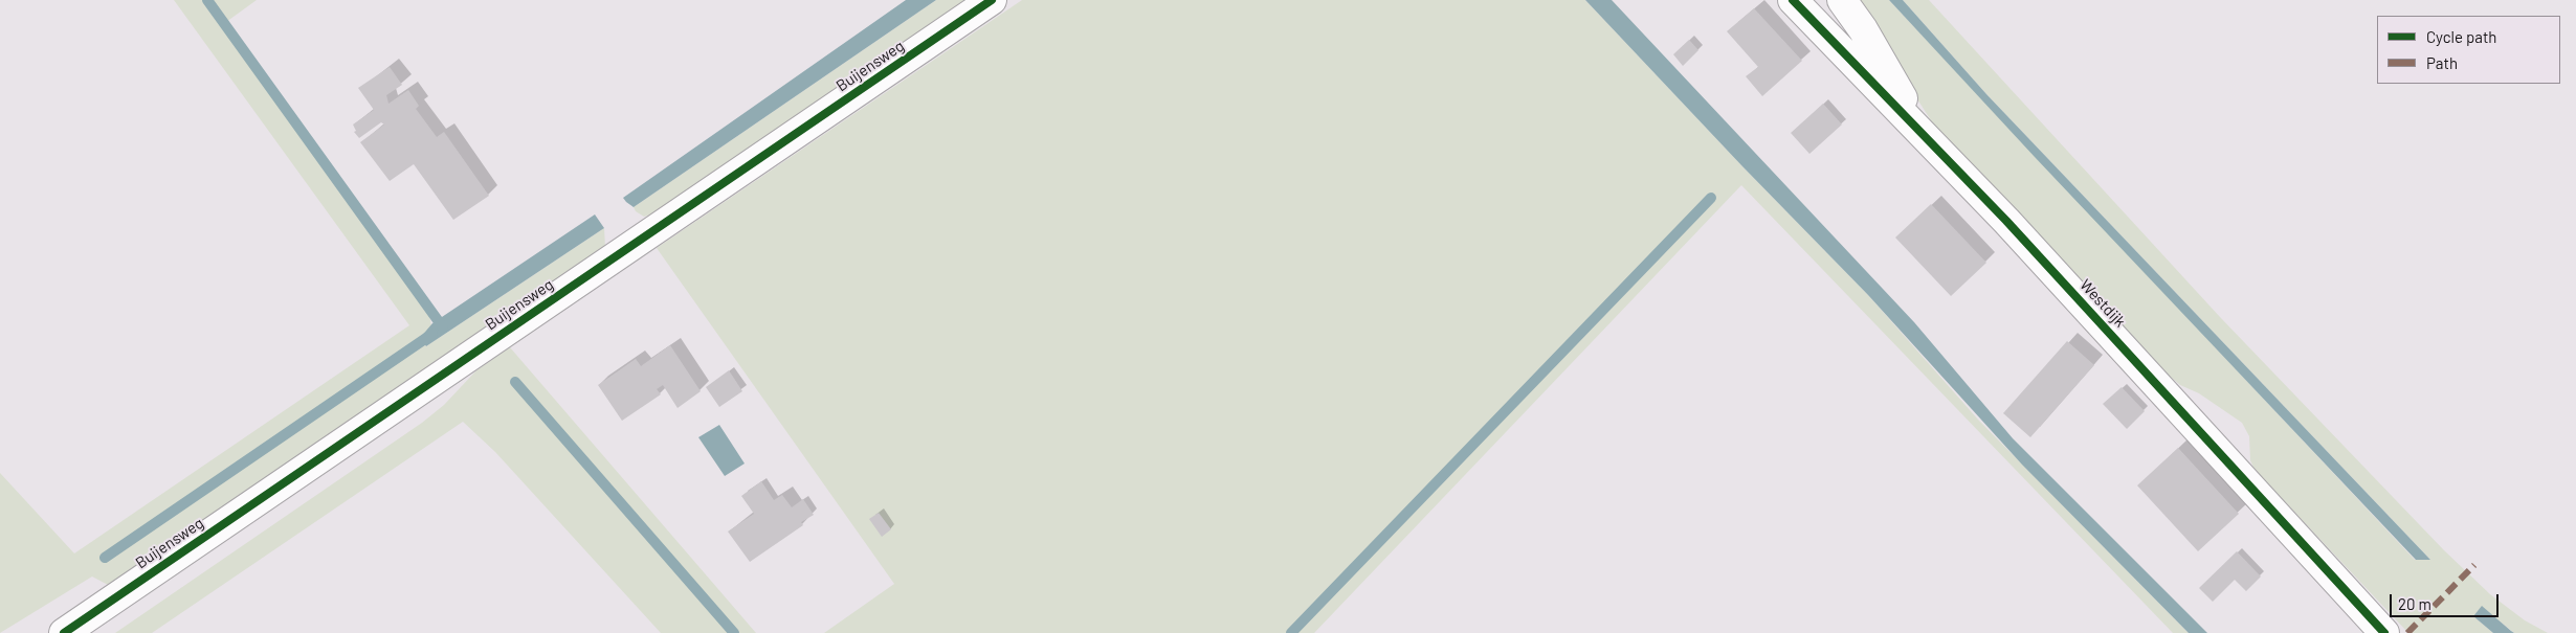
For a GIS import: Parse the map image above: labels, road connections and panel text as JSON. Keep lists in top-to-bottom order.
{
  "streets": {
    "street": ["Buijensweg", "Westdijk"]
  },
  "legend": ["Cycle path", "Path"],
  "scale_bar": "20 m"
}
